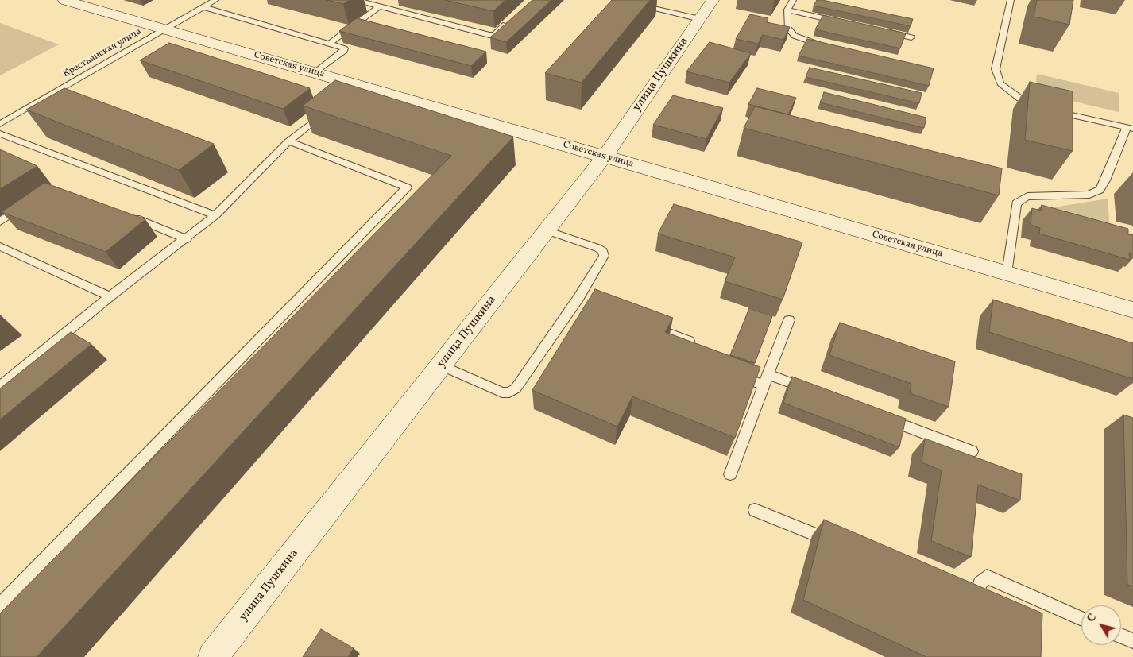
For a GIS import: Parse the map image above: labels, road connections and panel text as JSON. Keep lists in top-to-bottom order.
{
  "streets": {
    "main road": ["Советская улица", "улица Пушкина"],
    "lane": ["Крестьянская улица"]
  },
  "crossings": [
    ["Крестьянская улица", "Советская улица"],
    ["Советская улица", "улица Пушкина"]
  ],
  "north": "top left"
}
